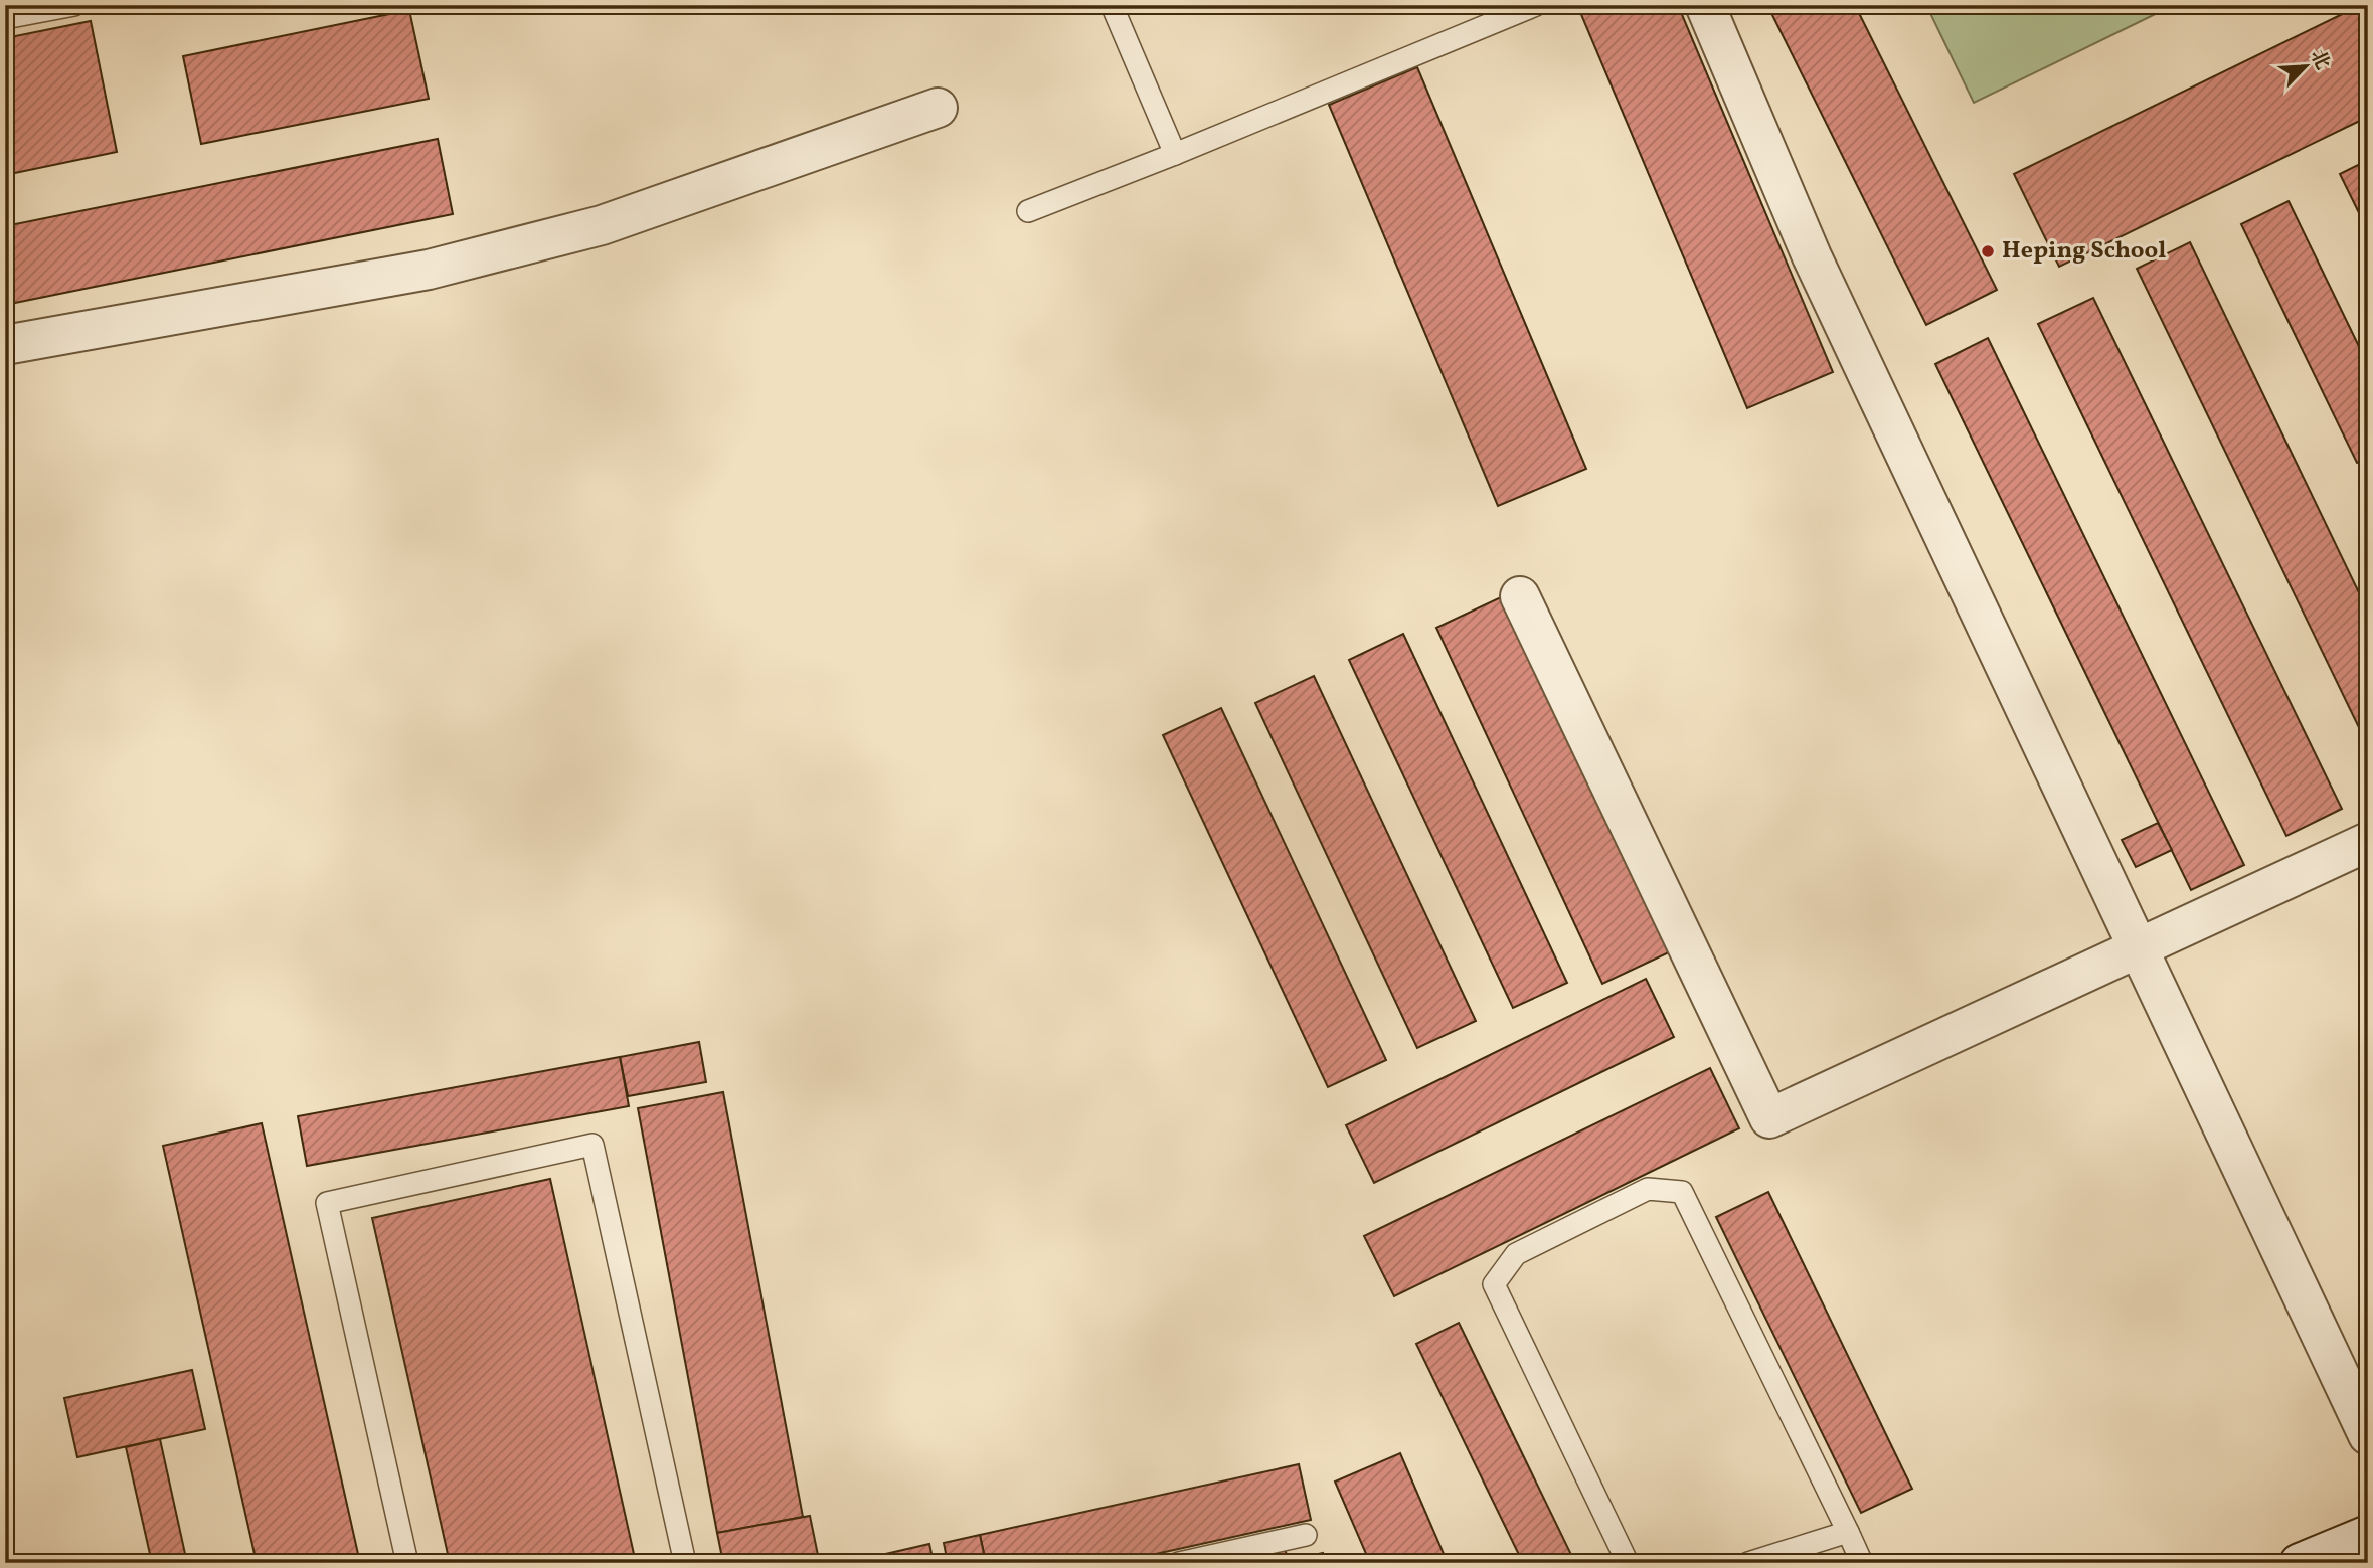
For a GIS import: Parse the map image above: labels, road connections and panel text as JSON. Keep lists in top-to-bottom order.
{
  "places": ["Heping School"],
  "north": "top right"
}
